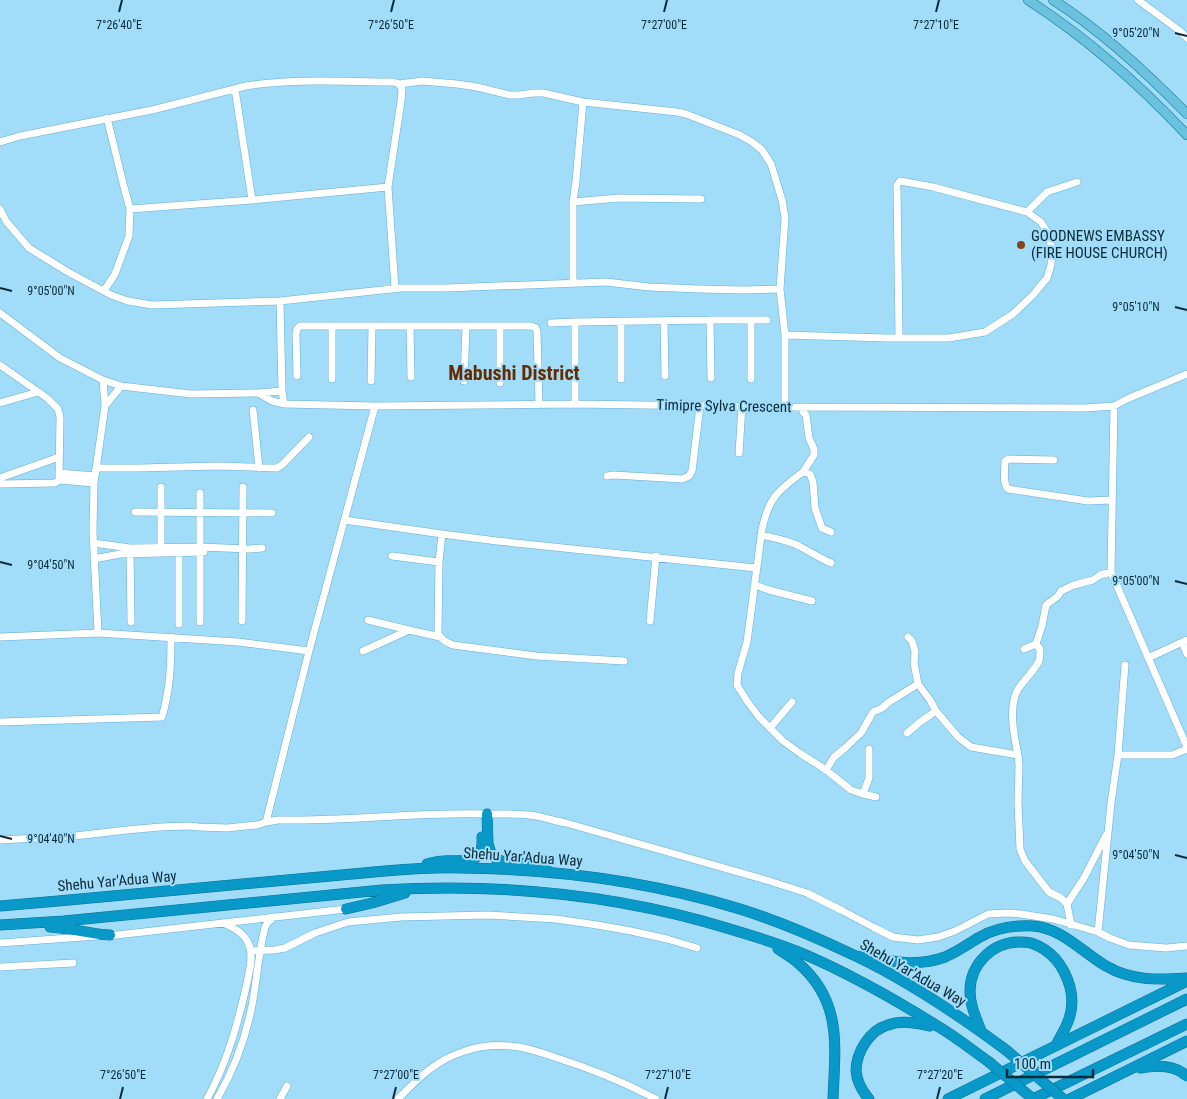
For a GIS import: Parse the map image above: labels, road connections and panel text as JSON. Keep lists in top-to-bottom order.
{
  "streets": {
    "highway": ["Shehu Yar'Adua Way"],
    "street": ["Timipre Sylva Crescent"]
  },
  "districts": ["Mabushi District"],
  "places": ["GOODNEWS EMBASSY (FIRE HOUSE CHURCH)"],
  "scale_bar": "100 m",
  "coordinates": [
    "7°26'50\"E",
    "7°27'00\"E",
    "7°27'10\"E",
    "7°26'40\"E",
    "9°05'20\"N",
    "9°05'00\"N",
    "9°05'10\"N",
    "9°04'50\"N",
    "9°04'40\"N",
    "7°27'20\"E"
  ]
}
